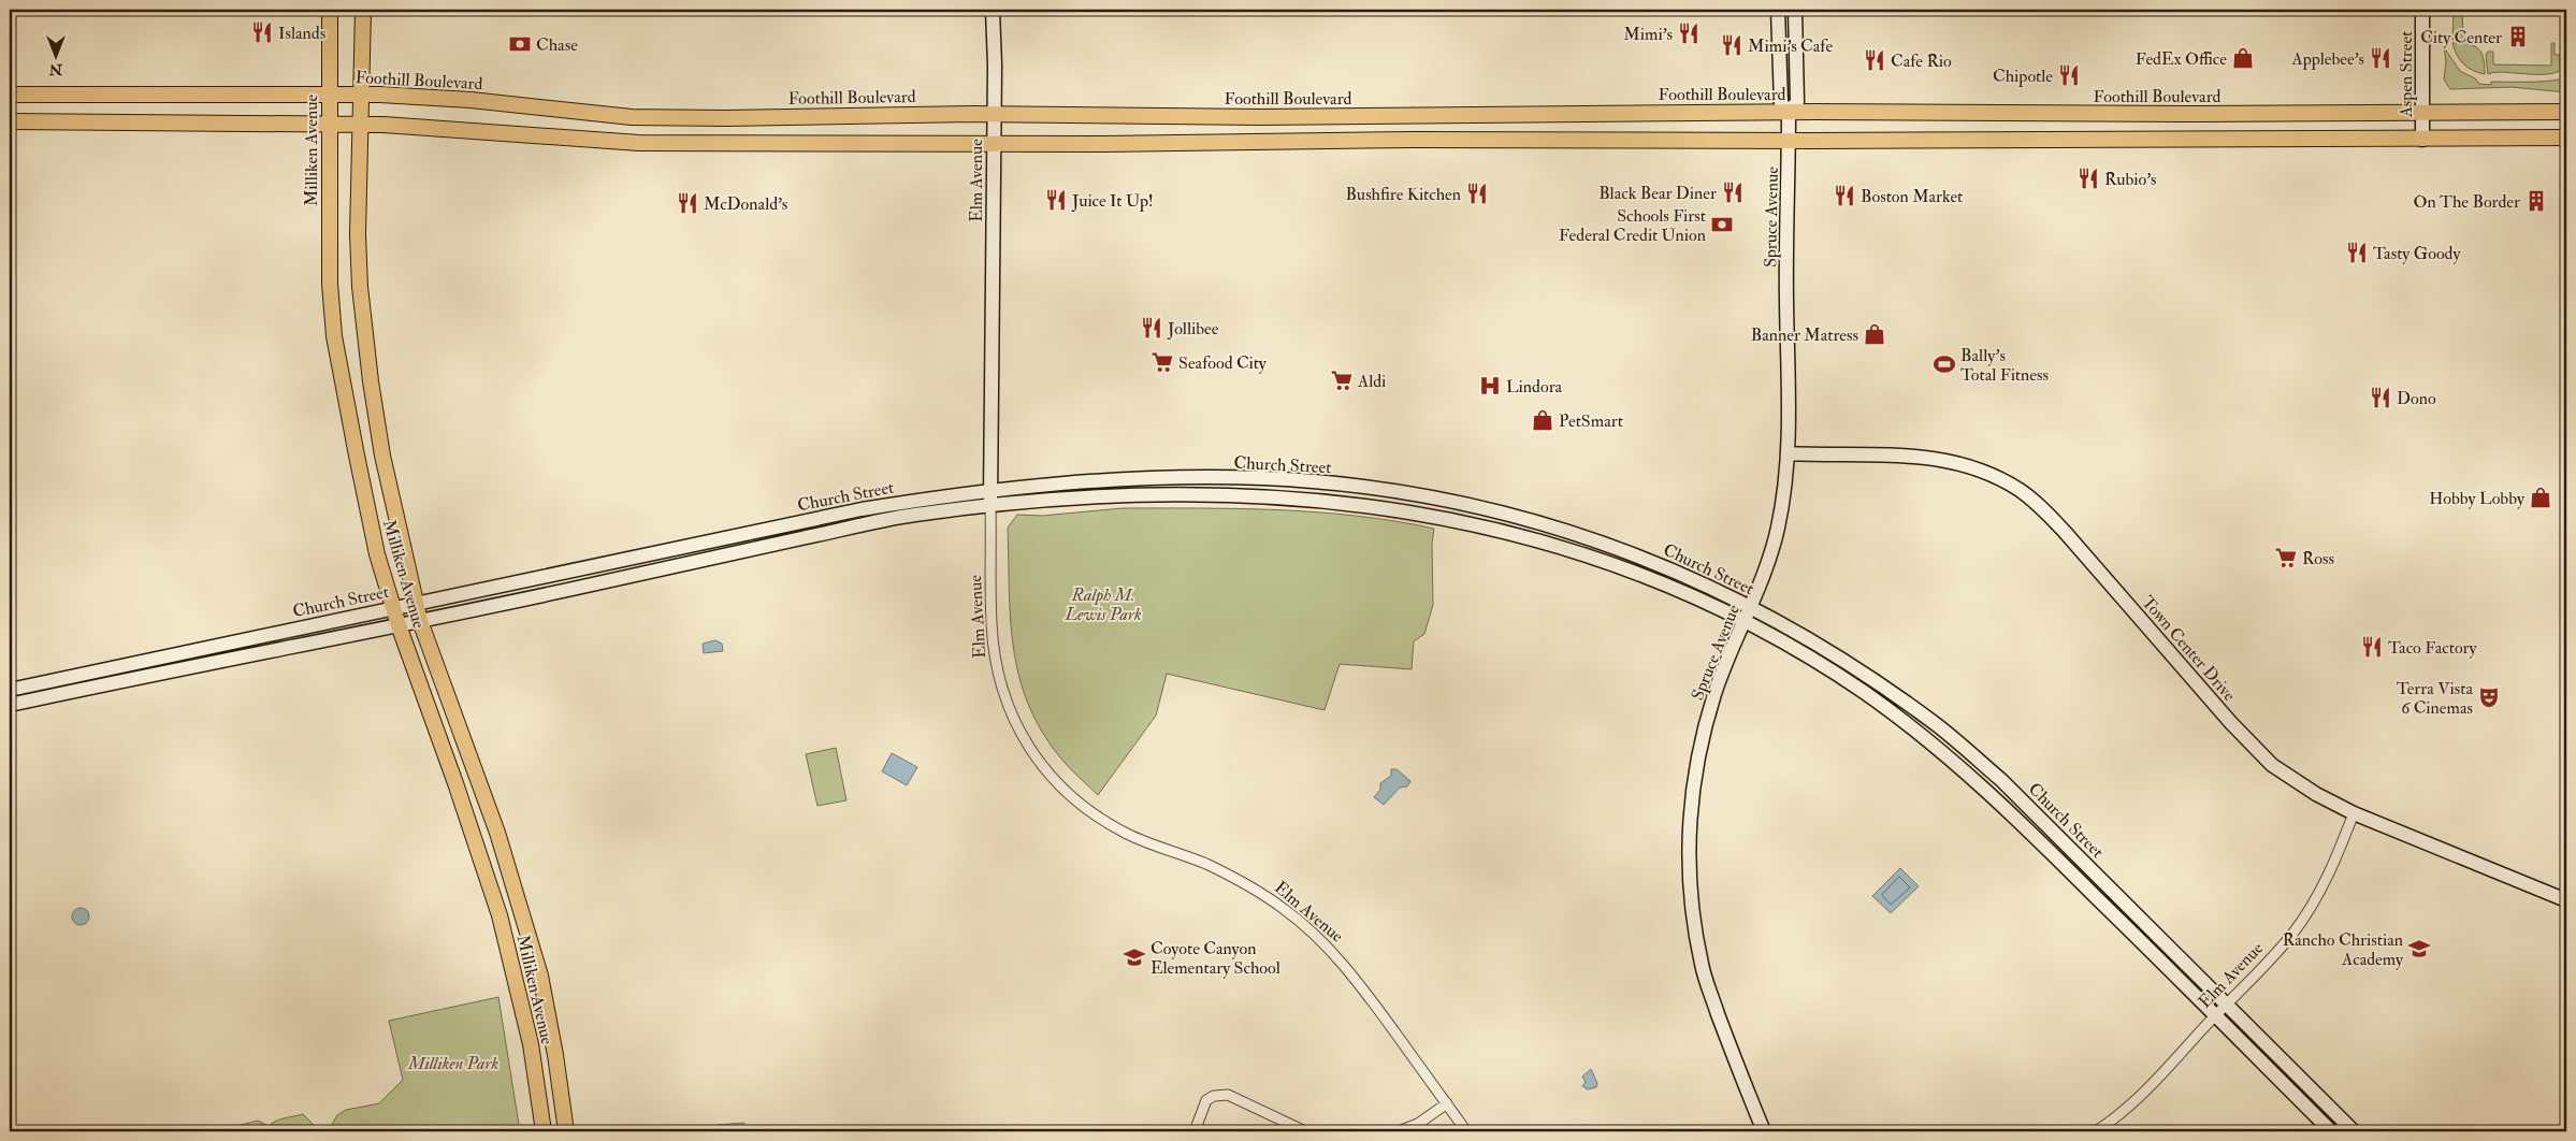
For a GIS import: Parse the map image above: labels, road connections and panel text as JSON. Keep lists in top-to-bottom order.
{
  "streets": {
    "main road": [
      "Aspen Street",
      "Foothill Boulevard",
      "Milliken Avenue",
      "Elm Avenue",
      "Spruce Avenue",
      "Church Street",
      "Town Center Drive"
    ]
  },
  "crossings": [
    ["Aspen Street", "Foothill Boulevard"],
    ["Foothill Boulevard", "Milliken Avenue"],
    ["Foothill Boulevard", "Elm Avenue"],
    ["Foothill Boulevard", "Spruce Avenue"],
    ["Milliken Avenue", "Church Street"],
    ["Elm Avenue", "Church Street"],
    ["Elm Avenue", "Town Center Drive"],
    ["Spruce Avenue", "Church Street"],
    ["Spruce Avenue", "Town Center Drive"]
  ],
  "parks": ["Ralph M. Lewis Park", "Milliken Park"],
  "places": {
    "restaurant": [
      "Islands",
      "Mimi's",
      "Mimi's Cafe",
      "Applebee's",
      "Cafe Rio",
      "Chipotle",
      "Rubio's",
      "Black Bear Diner",
      "Bushfire Kitchen",
      "Boston Market",
      "Juice It Up!",
      "McDonald's",
      "Tasty Goody",
      "Jollibee",
      "Dono",
      "Taco Factory"
    ],
    "building": ["City Center", "On The Border"],
    "bank": ["Chase", "Schools First Federal Credit Union"],
    "shop": [
      "FedEx Office",
      "Banner Matress",
      "PetSmart",
      "Hobby Lobby"
    ],
    "supermarket": ["Seafood City", "Aldi", "Ross"],
    "sports": ["Bally's Total Fitness"],
    "hospital": ["Lindora"],
    "theatre": ["Terra Vista 6 Cinemas"],
    "school or university": ["Rancho Christian Academy", "Coyote Canyon Elementary School"]
  },
  "north": "bottom"
}
